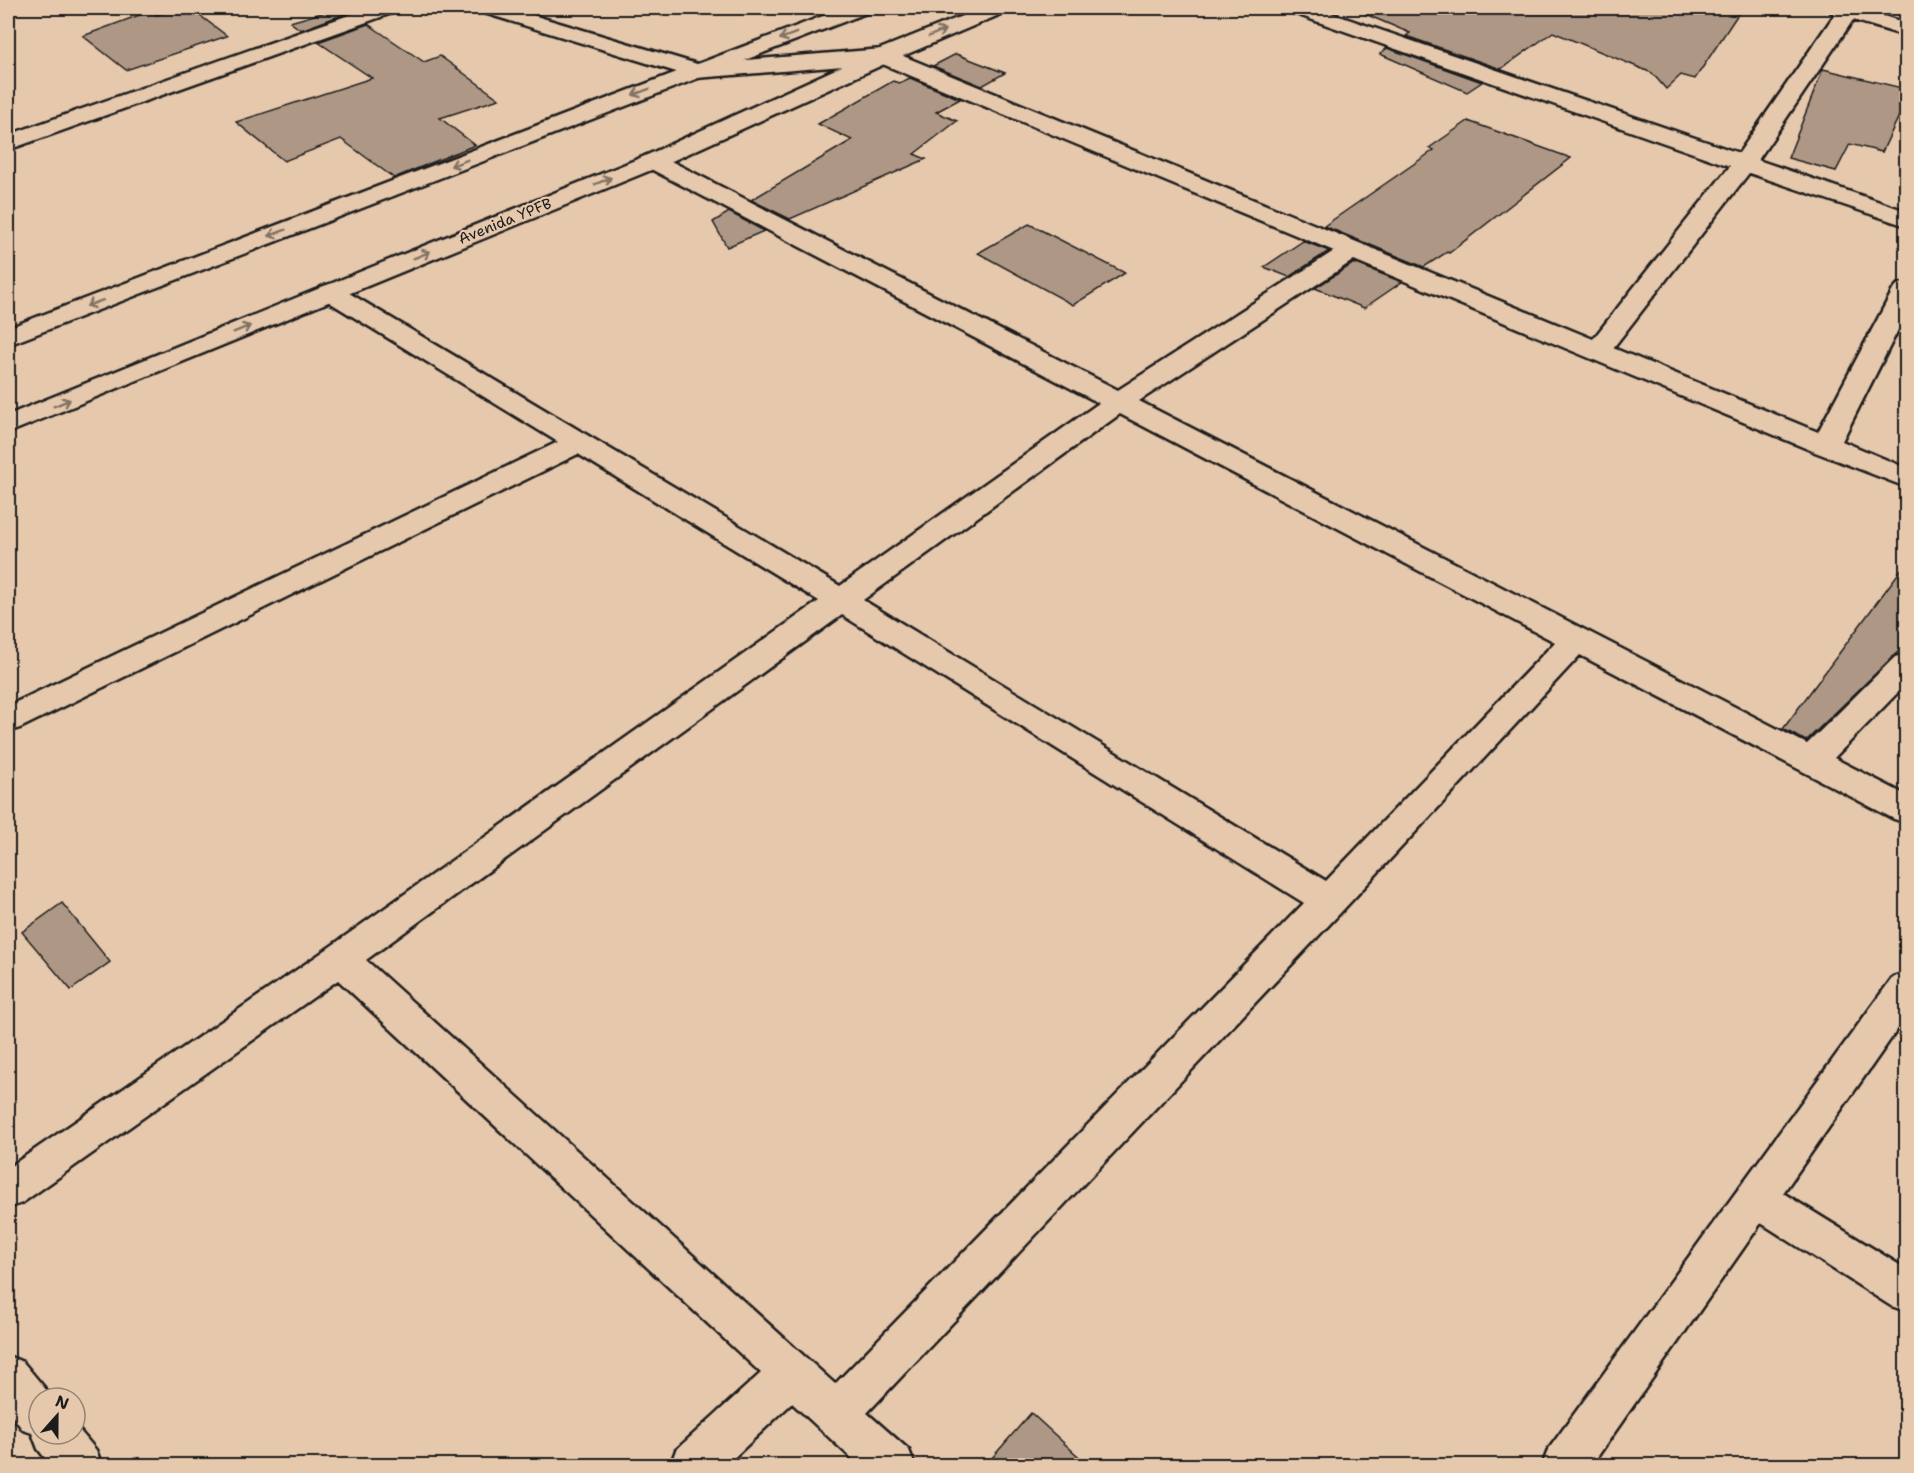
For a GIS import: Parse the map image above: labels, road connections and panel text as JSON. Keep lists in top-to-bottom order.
{
  "streets": {
    "street": ["Avenida YPFB"]
  },
  "north": "top"
}
